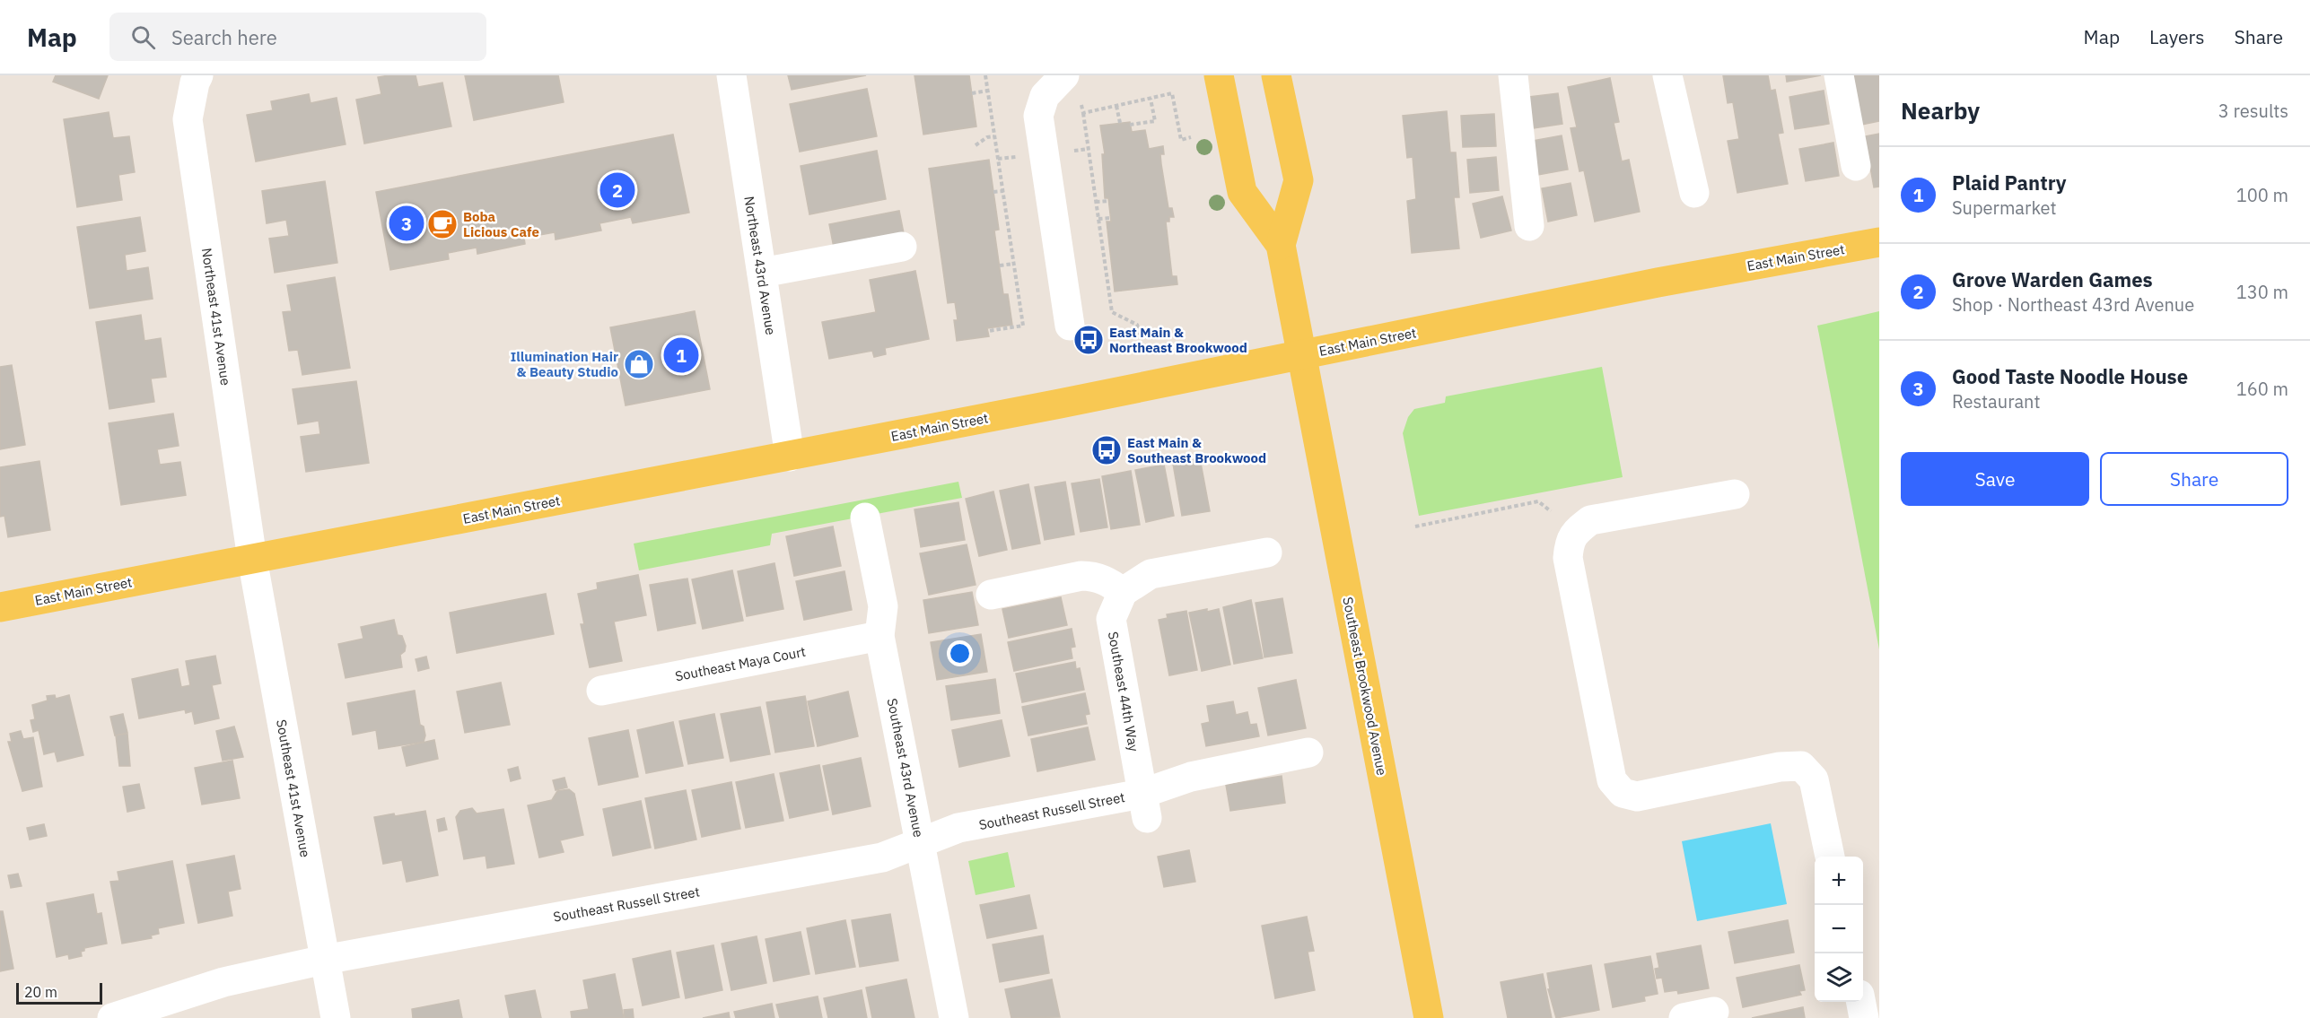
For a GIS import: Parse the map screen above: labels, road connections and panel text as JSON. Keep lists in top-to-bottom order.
{
  "streets": {
    "main road": ["East Main Street", "Southeast Brookwood Avenue"],
    "street": [
      "Northeast 43rd Avenue",
      "Northeast 41st Avenue",
      "Southeast Maya Court",
      "Southeast 44th Way",
      "Southeast 43rd Avenue",
      "Southeast 41st Avenue",
      "Southeast Russell Street"
    ]
  },
  "crossings": [
    ["East Main Street", "Northeast 43rd Avenue"],
    ["East Main Street", "Northeast 41st Avenue"],
    ["East Main Street", "Southeast Brookwood Avenue"],
    ["East Main Street", "Southeast 41st Avenue"],
    ["Northeast 41st Avenue", "Southeast 41st Avenue"],
    ["Southeast Maya Court", "Southeast 43rd Avenue"],
    ["Southeast 44th Way", "Southeast Russell Street"],
    ["Southeast 43rd Avenue", "Southeast Russell Street"],
    ["Southeast 41st Avenue", "Southeast Russell Street"]
  ],
  "places": {
    "cafe": ["Boba Licious Cafe"],
    "bus stop": ["East Main & Northeast Brookwood", "East Main & Southeast Brookwood"],
    "shop": ["Illumination Hair & Beauty Studio"]
  },
  "scale_bar": "20 m",
  "page": {
    "header": "Map",
    "search": "Search here",
    "nav": ["Map", "Layers", "Share"],
    "heading": ["Nearby", "3 results"],
    "list": [
      {
        "mark": "1",
        "name": "Plaid Pantry",
        "note": "Supermarket",
        "value": "100 m"
      },
      {
        "mark": "2",
        "name": "Grove Warden Games",
        "note": "Shop · Northeast 43rd Avenue",
        "value": "130 m"
      },
      {
        "mark": "3",
        "name": "Good Taste Noodle House",
        "note": "Restaurant",
        "value": "160 m"
      }
    ],
    "pins": ["2", "3", "1"],
    "buttons": ["Save", "Share"],
    "map_buttons": ["+", "−"],
    "scale": "20 m"
  }
}
